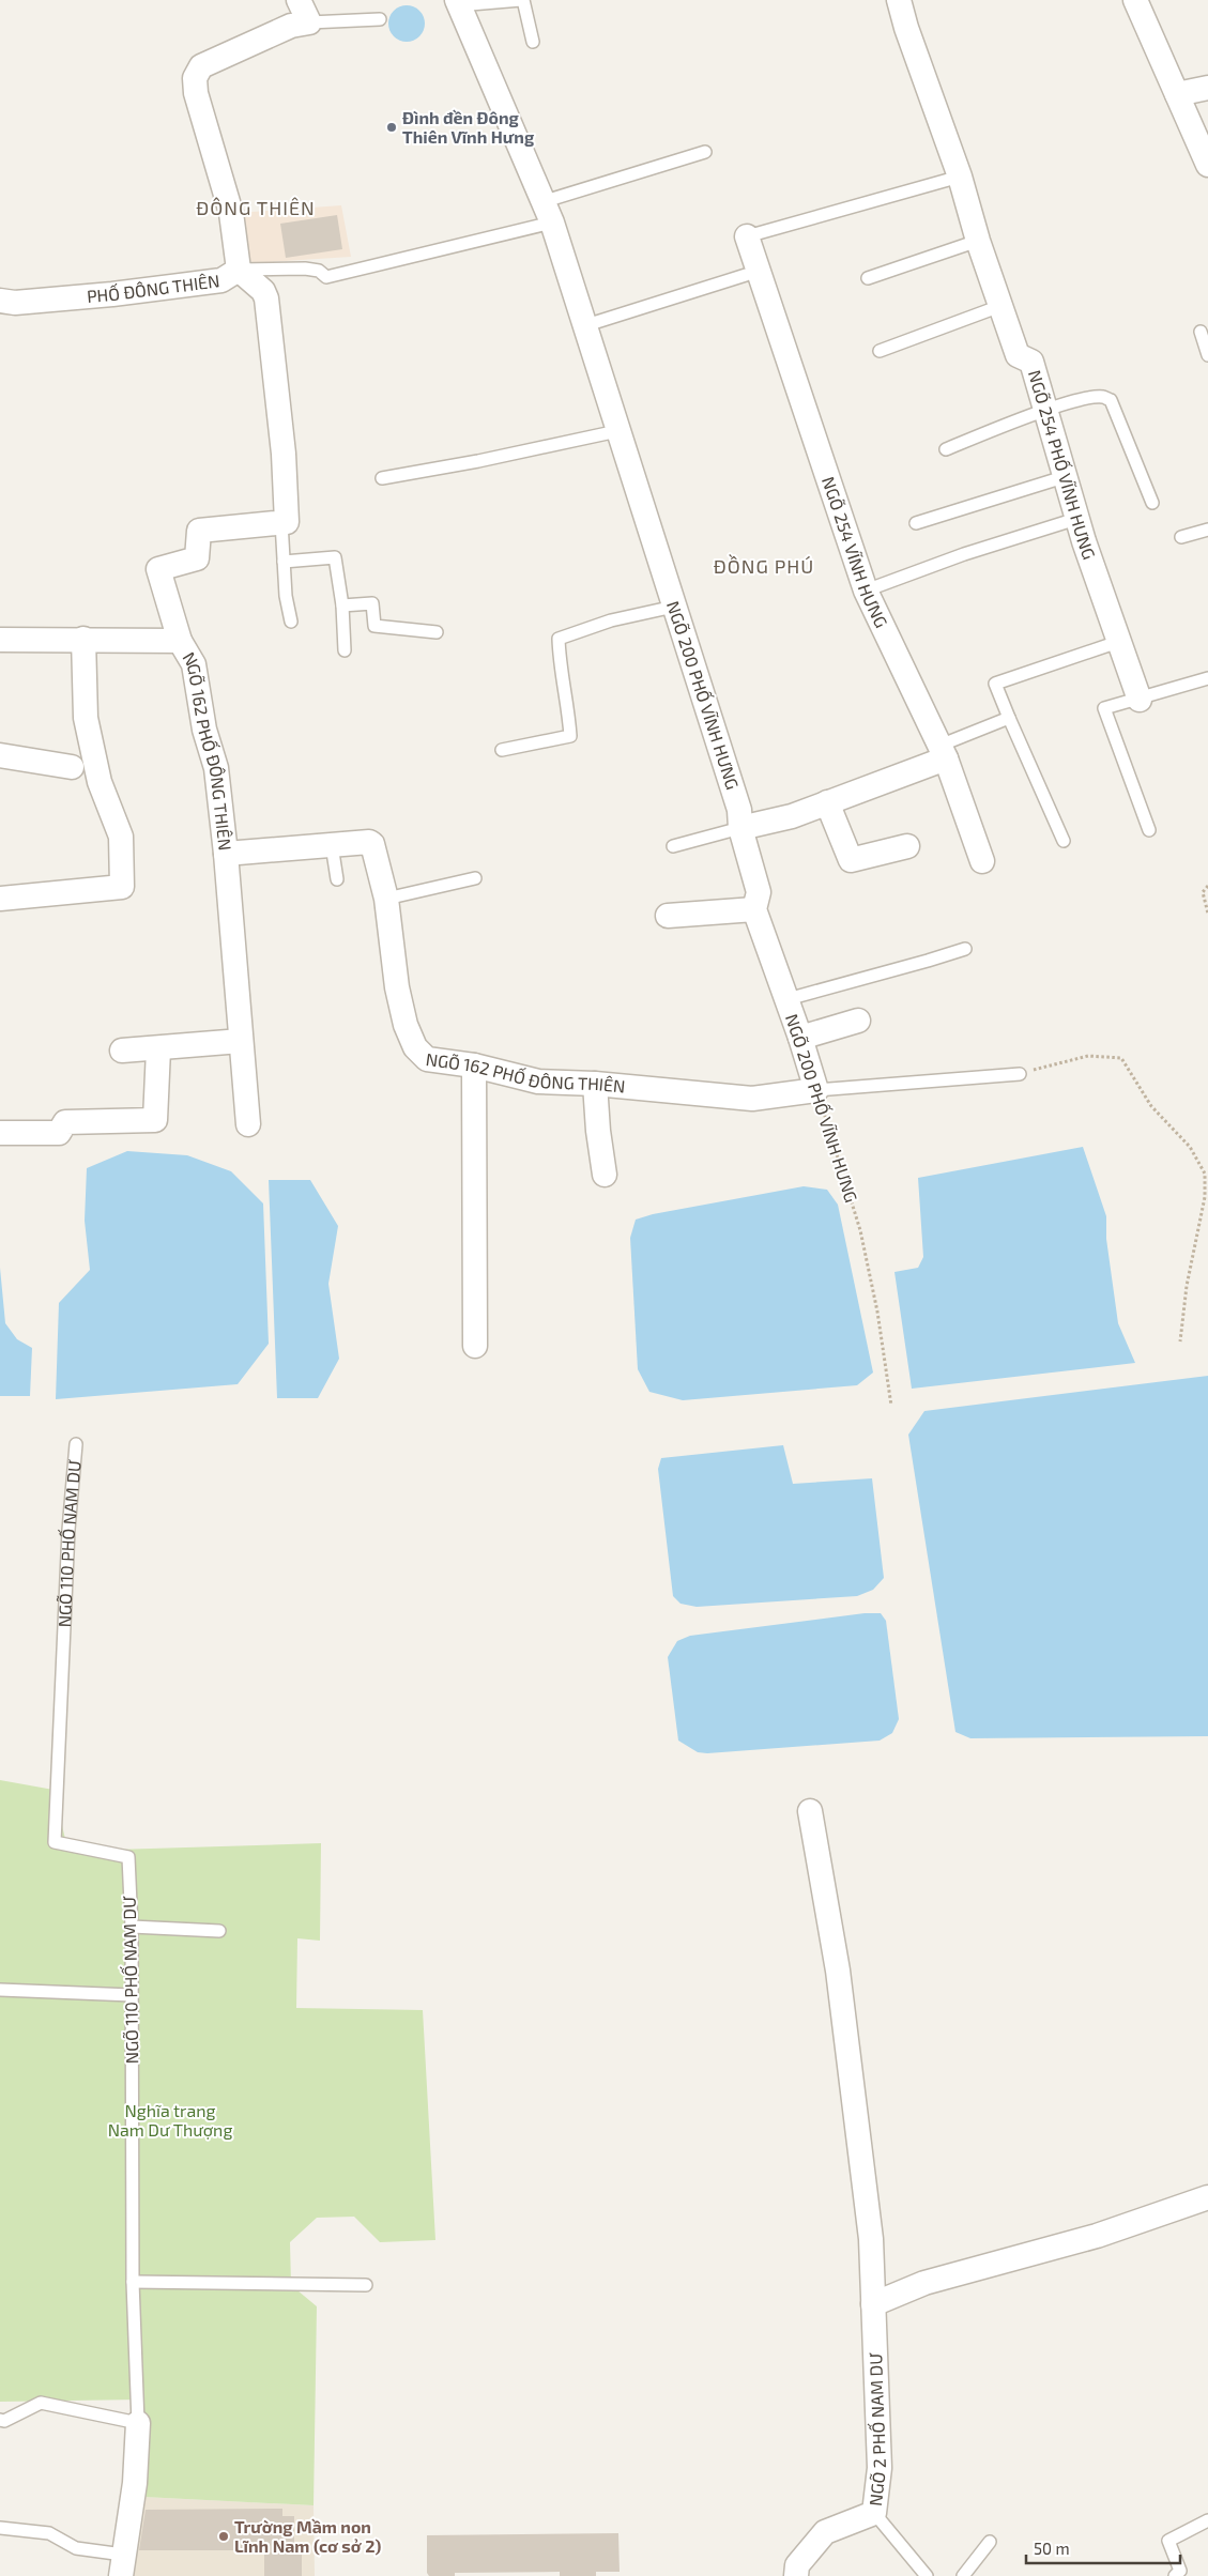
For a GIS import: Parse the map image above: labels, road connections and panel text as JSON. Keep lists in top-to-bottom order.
{
  "streets": {
    "street": [
      "PHỐ ĐÔNG THIÊN",
      "NGÕ 254 PHỐ VĨNH HƯNG",
      "NGÕ 254 VĨNH HƯNG",
      "NGÕ 200 PHỐ VĨNH HƯNG",
      "NGÕ 162 PHỐ ĐÔNG THIÊN",
      "NGÕ 110 PHỐ NAM DƯ",
      "NGÕ 2 PHỐ NAM DƯ"
    ]
  },
  "crossings": [
    ["NGÕ 200 PHỐ VĨNH HƯNG", "NGÕ 162 PHỐ ĐÔNG THIÊN"]
  ],
  "districts": ["ĐÔNG THIÊN", "ĐỒNG PHÚ"],
  "parks": ["Nghĩa trang Nam Dư Thượng"],
  "places": ["Đình đền Đông Thiên Vĩnh Hưng", "Trường Mầm non Lĩnh Nam (cơ sở 2)"],
  "scale_bar": "50 m"
}
